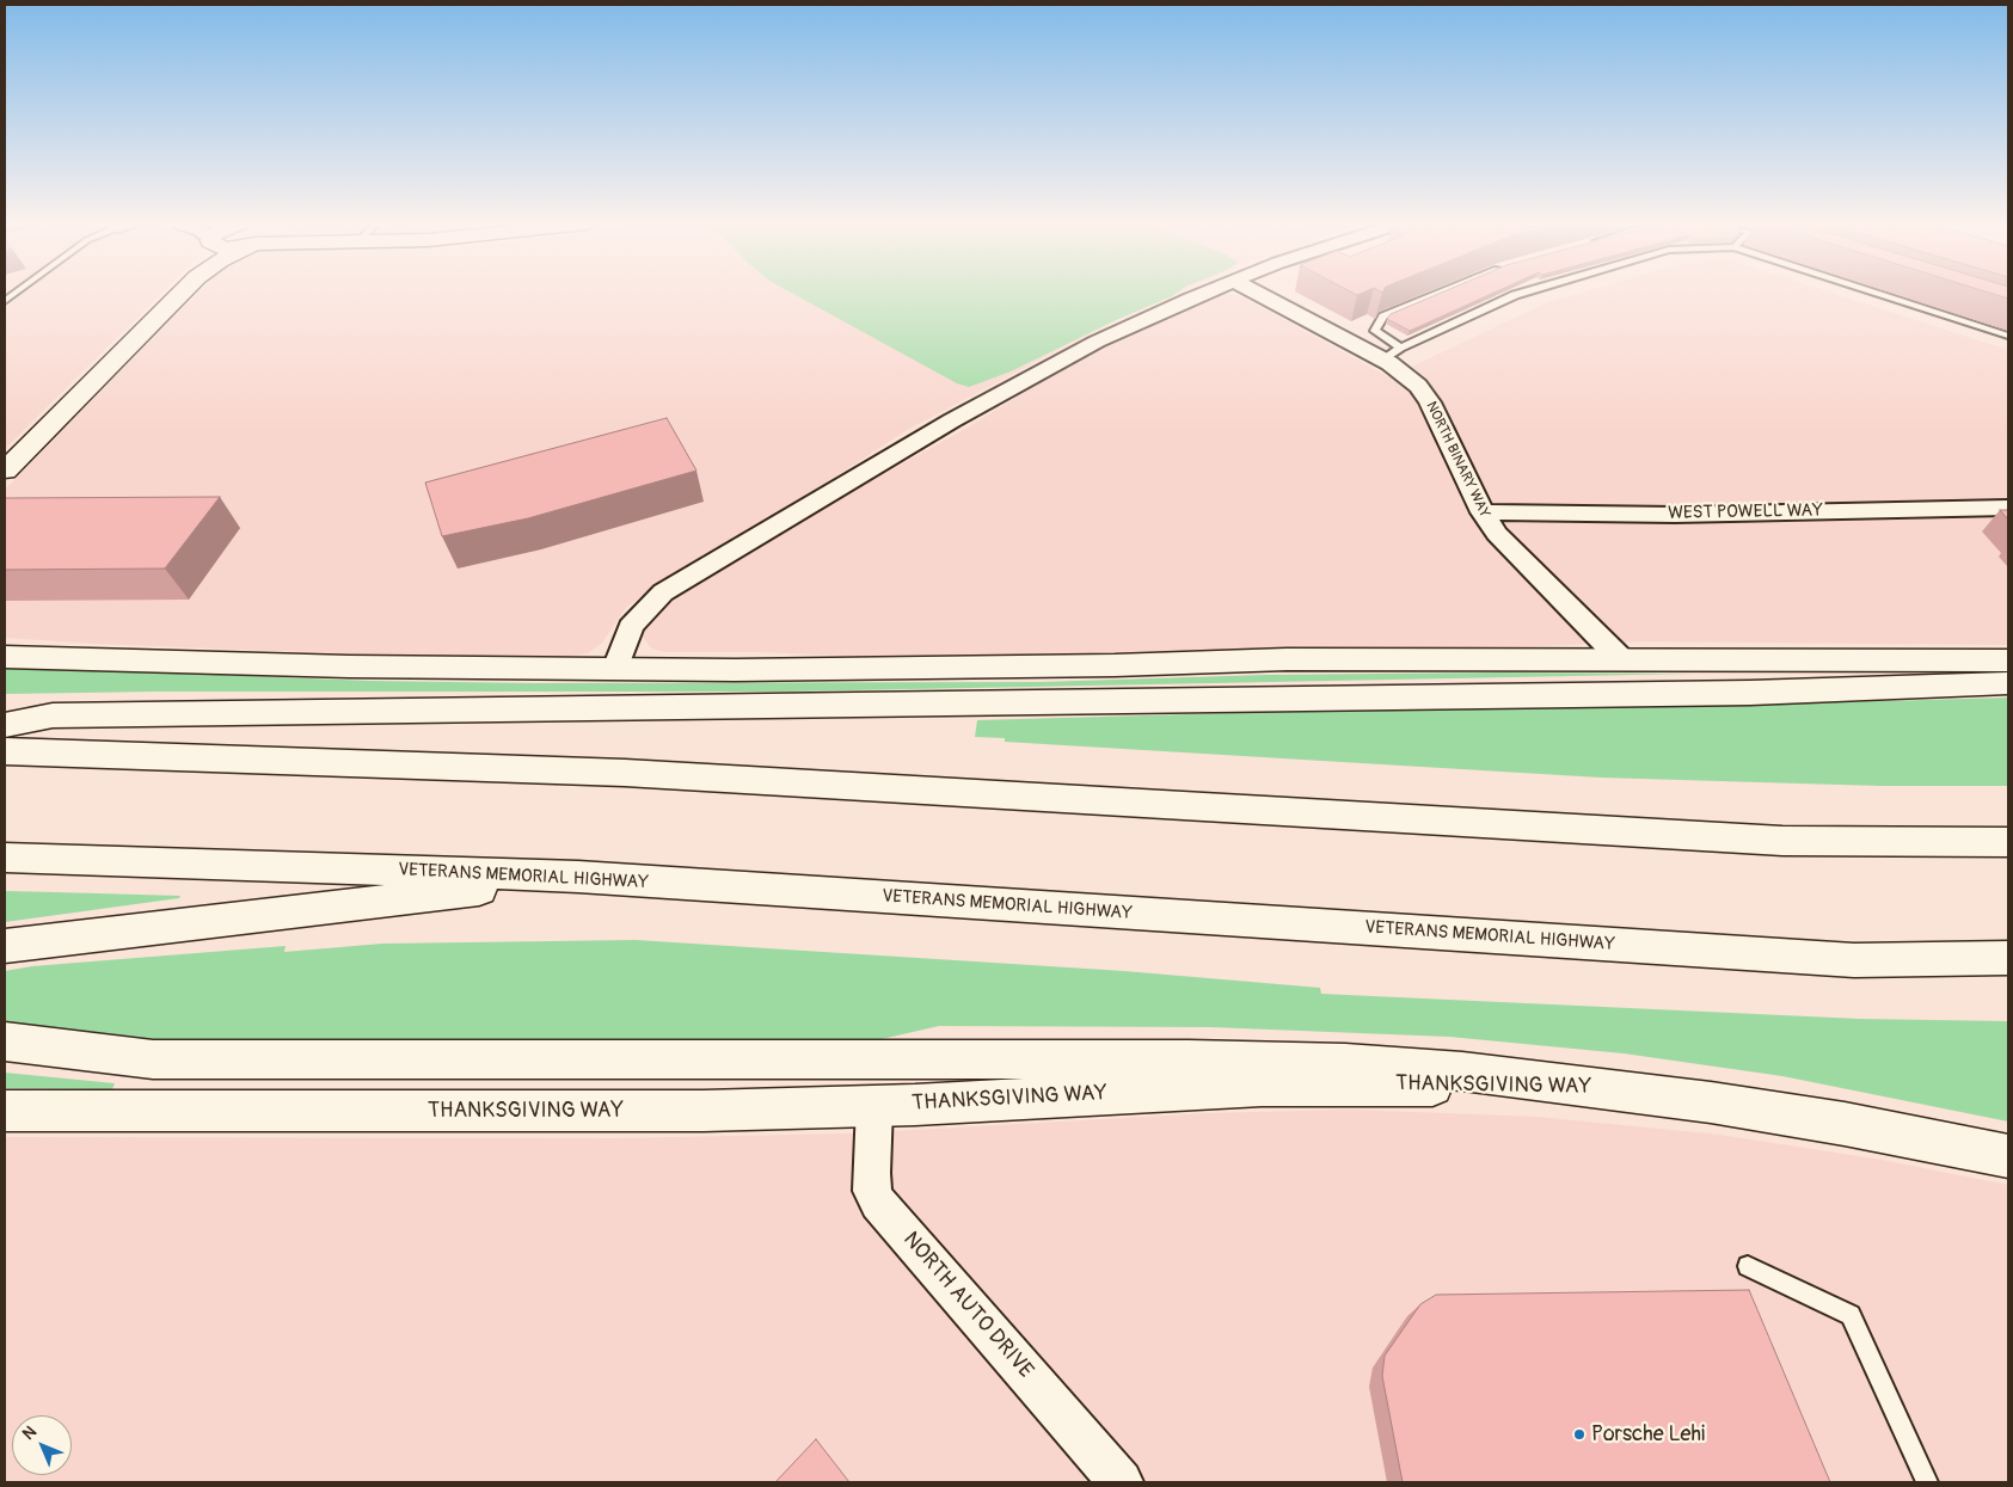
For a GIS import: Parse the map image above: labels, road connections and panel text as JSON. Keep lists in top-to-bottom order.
{
  "streets": {
    "main road": ["VETERANS MEMORIAL HIGHWAY", "THANKSGIVING WAY"],
    "street": ["NORTH BINARY WAY", "WEST POWELL WAY", "NORTH AUTO DRIVE"]
  },
  "crossings": [
    ["NORTH BINARY WAY", "WEST POWELL WAY"],
    ["THANKSGIVING WAY", "NORTH AUTO DRIVE"]
  ],
  "places": ["Porsche Lehi"],
  "north": "top left"
}
